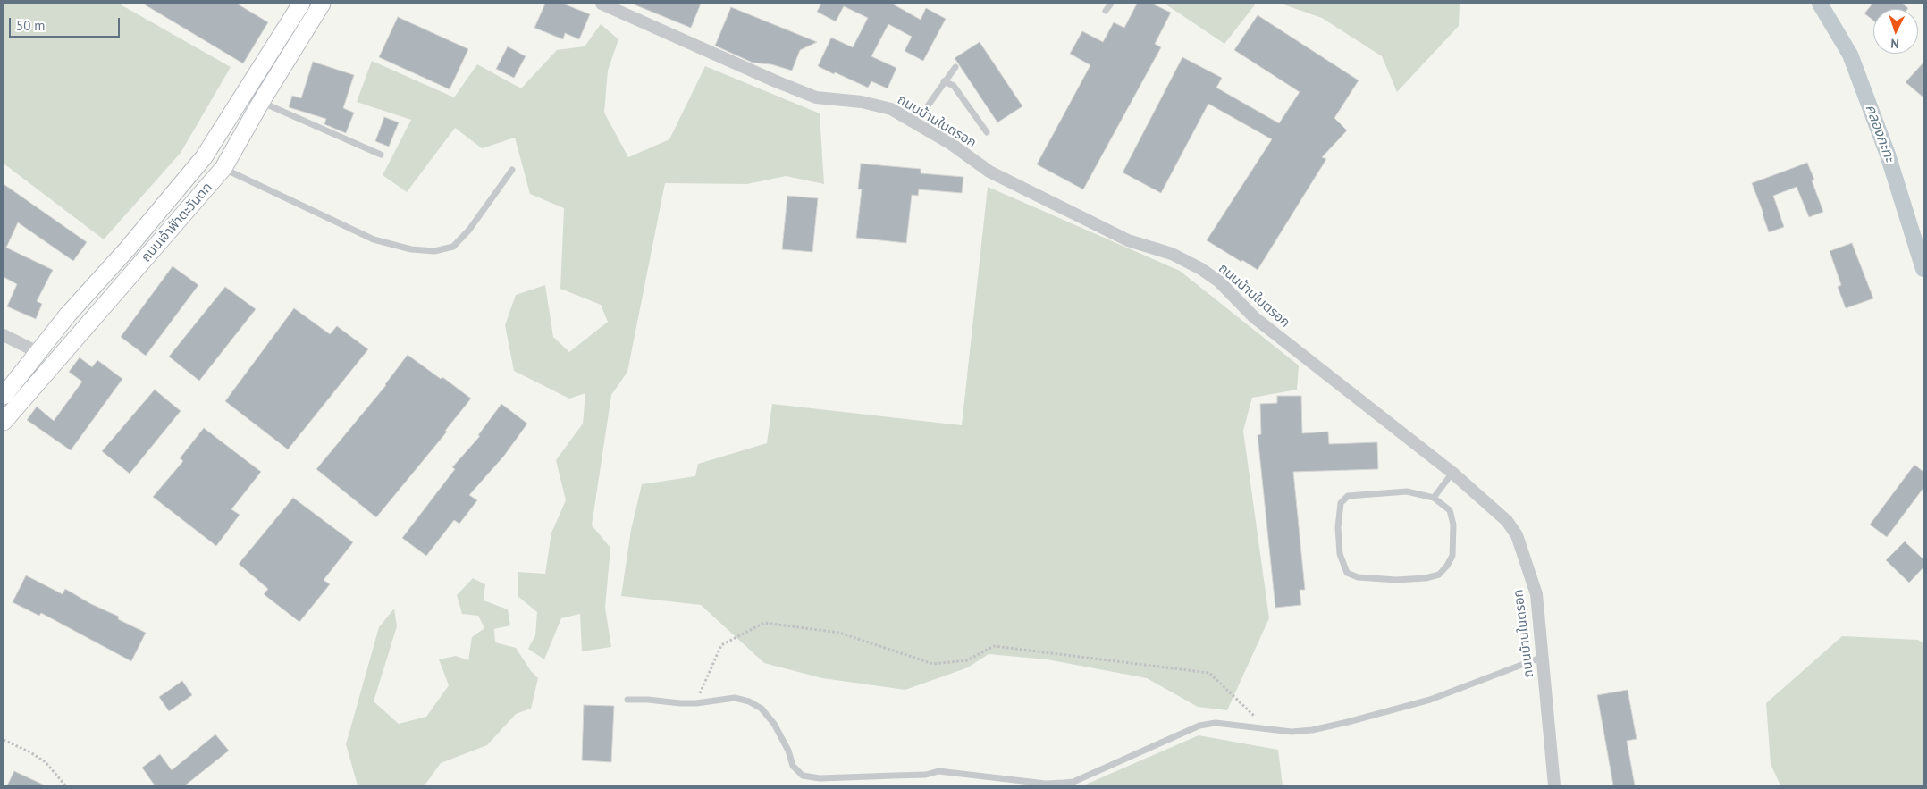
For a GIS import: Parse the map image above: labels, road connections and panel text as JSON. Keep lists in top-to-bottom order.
{
  "streets": {
    "main road": ["ถนนเจ้าฟ้าตะวันตก"],
    "street": ["ถนนบ้านในตรอก"]
  },
  "water": ["คลองกะทะ"],
  "scale_bar": "50 m",
  "north": "bottom"
}
